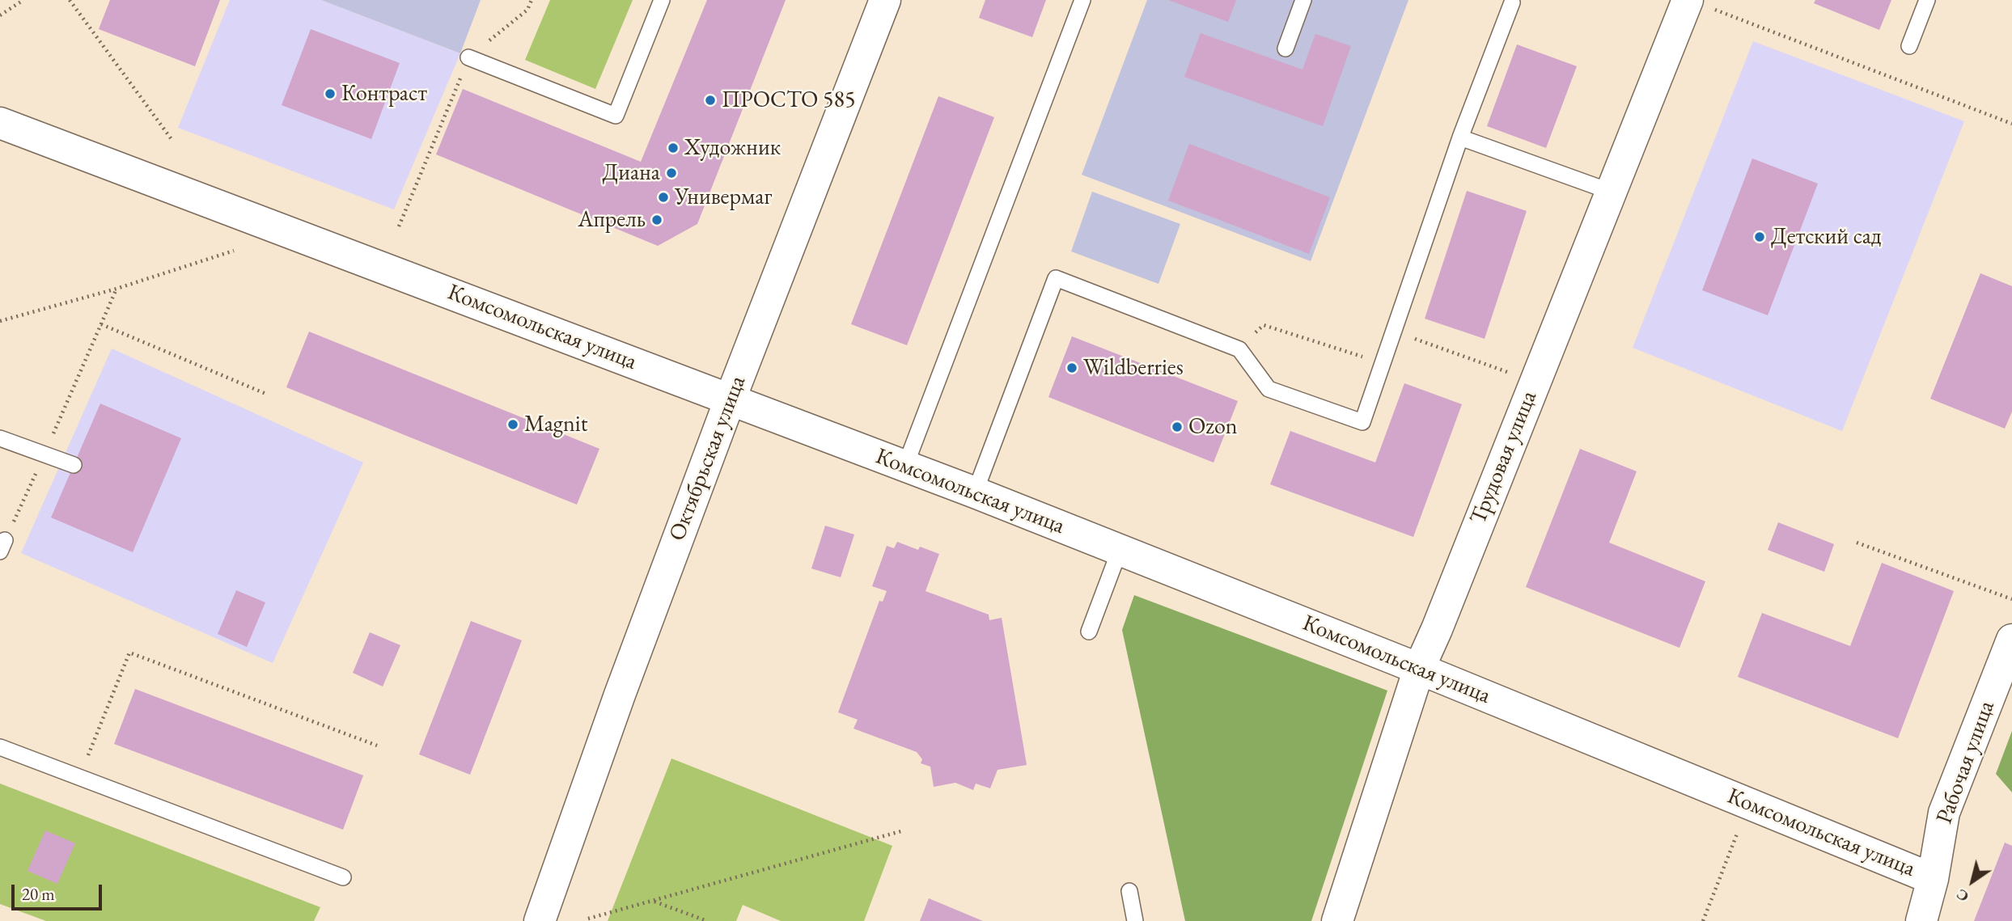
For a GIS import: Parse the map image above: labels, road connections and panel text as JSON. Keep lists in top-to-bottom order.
{
  "streets": {
    "street": [
      "Комсомольская улица",
      "Трудовая улица",
      "Октябрьская улица",
      "Рабочая улица"
    ]
  },
  "crossings": [
    ["Комсомольская улица", "Трудовая улица"],
    ["Комсомольская улица", "Октябрьская улица"],
    ["Комсомольская улица", "Рабочая улица"]
  ],
  "places": [
    "Контраст",
    "ПРОСТО 585",
    "Художник",
    "Диана",
    "Универмаг",
    "Апрель",
    "Детский сад",
    "Wildberries",
    "Magnit",
    "Ozon"
  ],
  "scale_bar": "20 m",
  "north": "bottom left"
}
